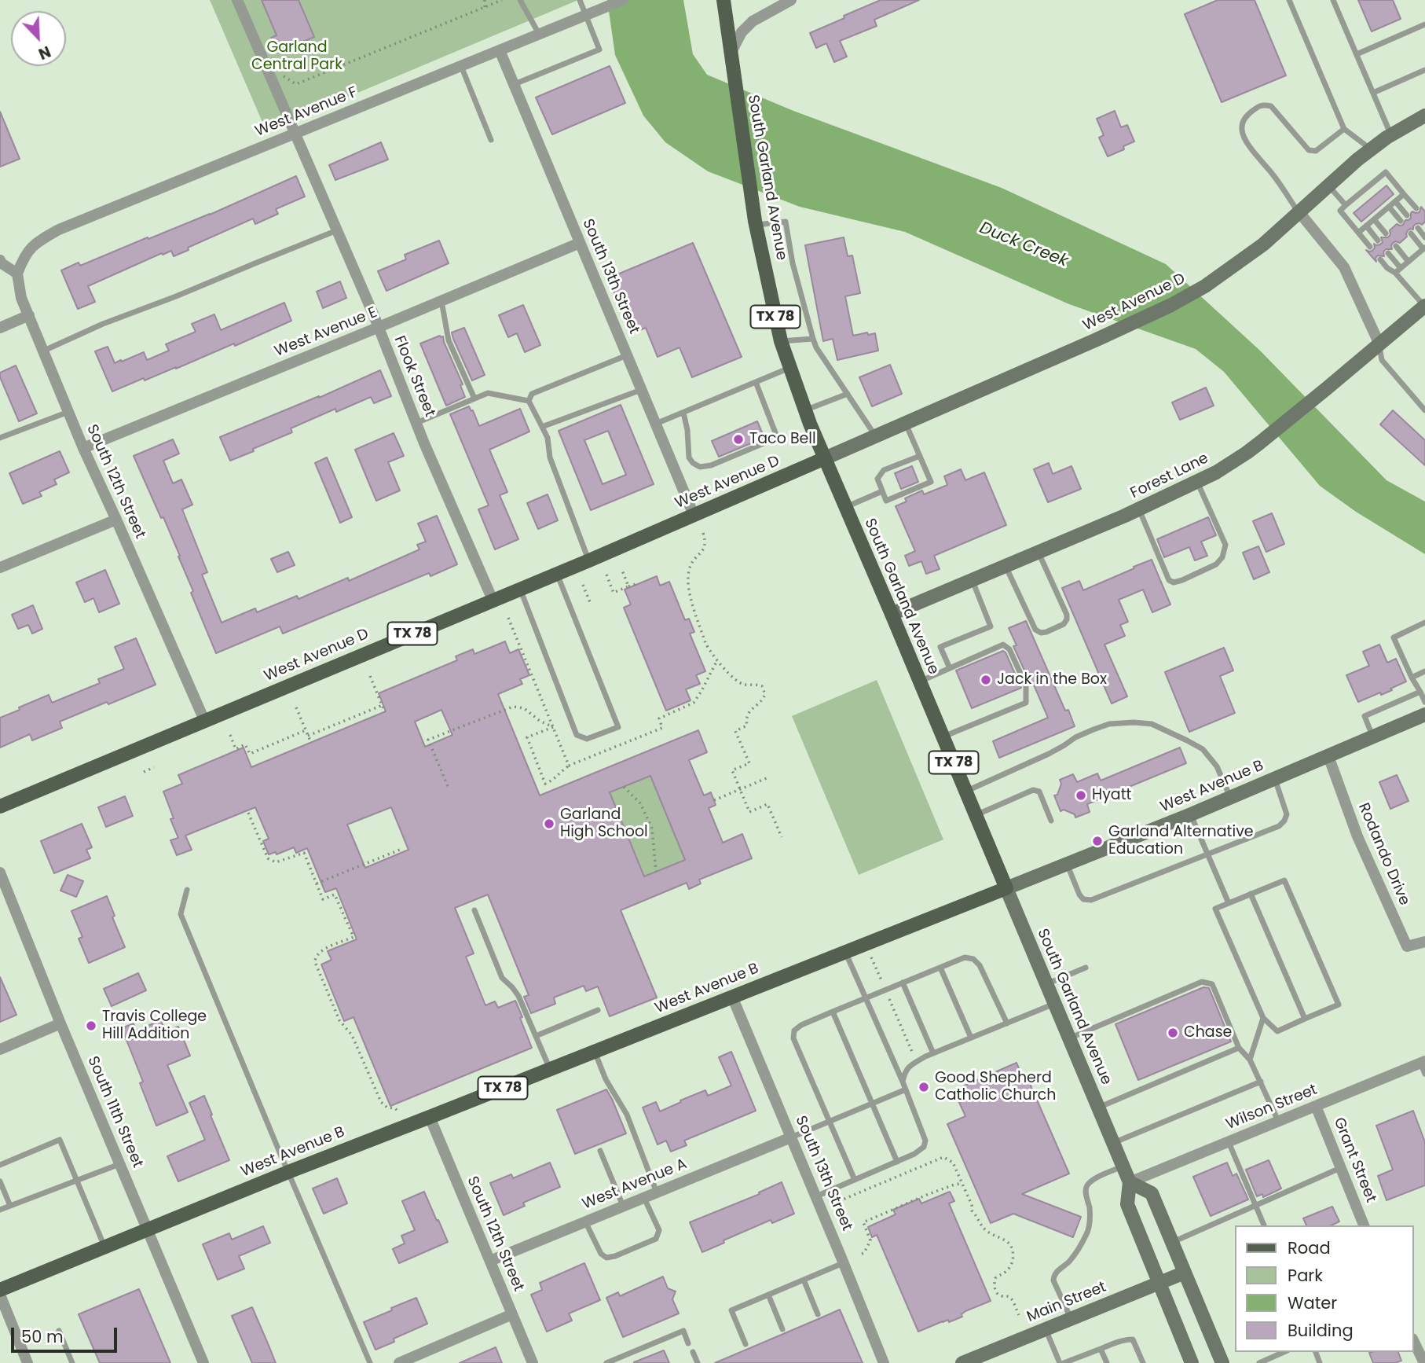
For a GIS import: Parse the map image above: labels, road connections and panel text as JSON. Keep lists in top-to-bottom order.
{
  "streets": {
    "main road": [
      "South Garland Avenue",
      "West Avenue D",
      "TX 78",
      "Forest Lane",
      "West Avenue B",
      "Main Street"
    ],
    "street": [
      "West Avenue F",
      "South 13th Street",
      "West Avenue E",
      "Flook Street",
      "South 12th Street",
      "Rodando Drive",
      "Wilson Street",
      "South 11th Street",
      "Grant Street",
      "West Avenue A"
    ]
  },
  "crossings": [
    ["West Avenue F", "South 13th Street"],
    ["West Avenue F", "Flook Street"],
    ["West Avenue F", "South 12th Street"],
    ["South Garland Avenue", "West Avenue D"],
    ["South Garland Avenue", "Forest Lane"],
    ["South Garland Avenue", "West Avenue B"],
    ["South Garland Avenue", "Wilson Street"],
    ["South Garland Avenue", "Main Street"],
    ["South 13th Street", "West Avenue D"],
    ["South 13th Street", "West Avenue E"],
    ["South 13th Street", "West Avenue B"],
    ["South 13th Street", "West Avenue A"],
    ["West Avenue D", "Flook Street"],
    ["West Avenue D", "South 12th Street"],
    ["West Avenue E", "Flook Street"],
    ["West Avenue E", "South 12th Street"],
    ["South 12th Street", "West Avenue B"],
    ["South 12th Street", "West Avenue A"],
    ["West Avenue B", "Rodando Drive"],
    ["West Avenue B", "South 11th Street"],
    ["Wilson Street", "Grant Street"]
  ],
  "water": ["Duck Creek"],
  "parks": ["Garland Central Park"],
  "places": [
    "Taco Bell",
    "Jack in the Box",
    "Hyatt",
    "Garland High School",
    "Garland Alternative Education",
    "Travis College Hill Addition",
    "Chase",
    "Good Shepherd Catholic Church"
  ],
  "legend": [
    "Road",
    "Park",
    "Water",
    "Building"
  ],
  "scale_bar": "50 m",
  "north": "bottom right"
}
